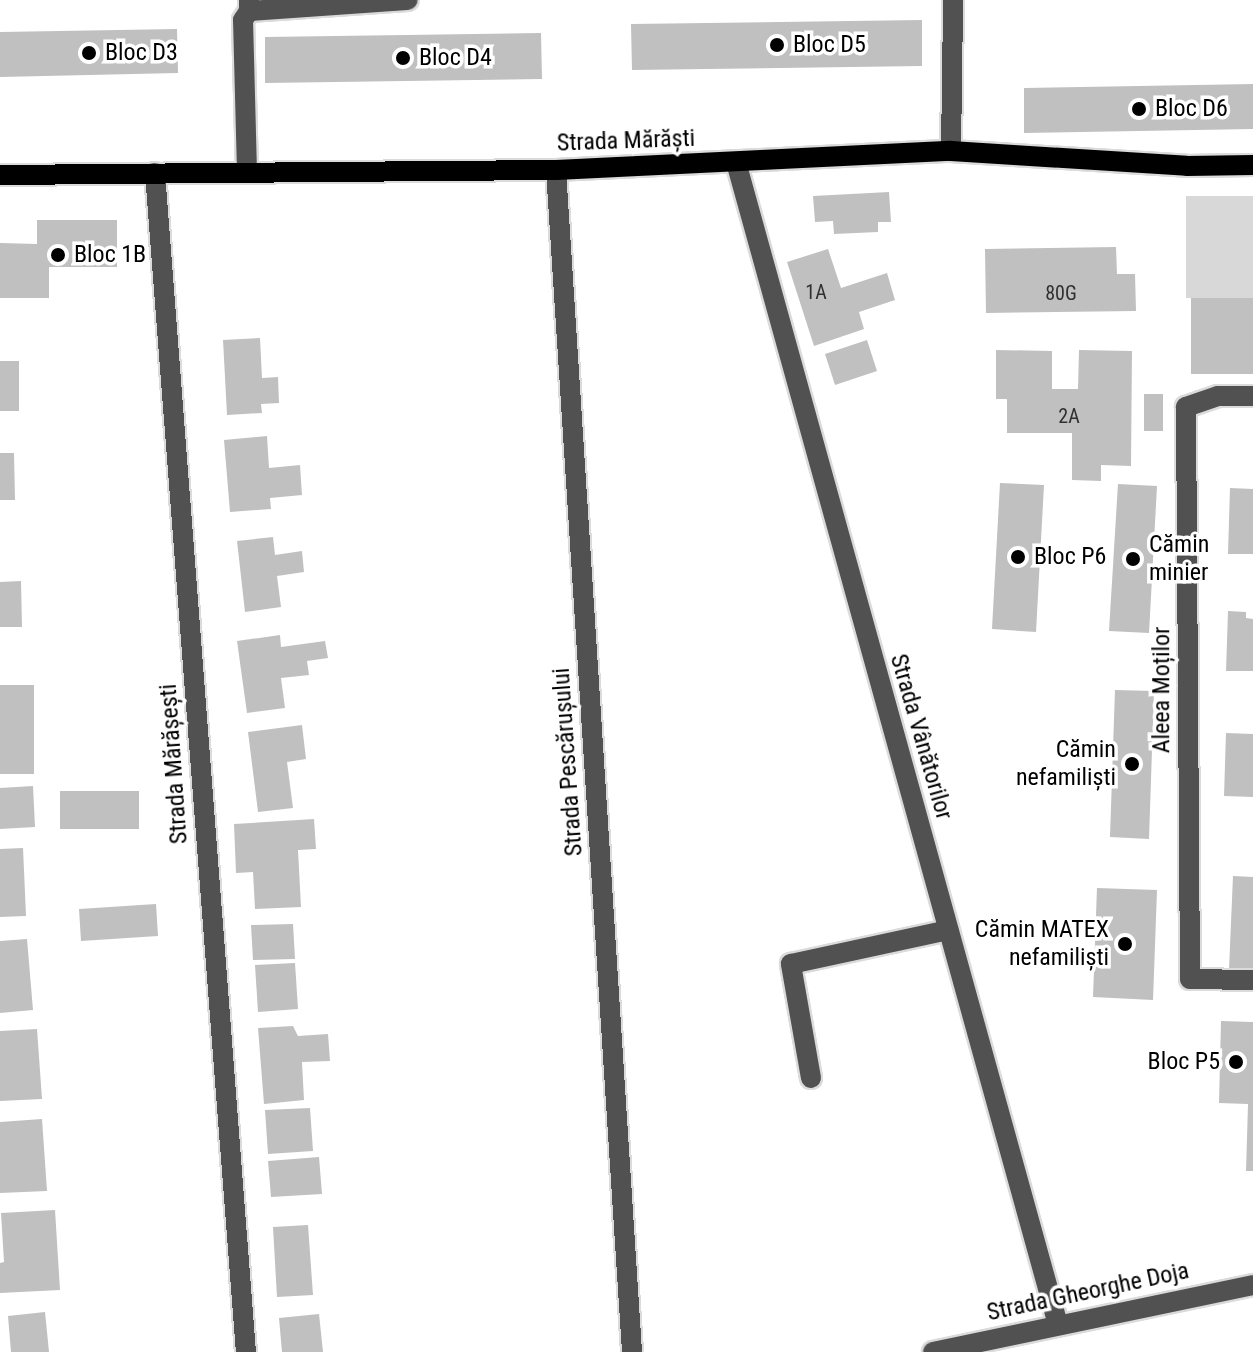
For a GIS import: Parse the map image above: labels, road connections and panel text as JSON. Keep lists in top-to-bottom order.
{
  "streets": {
    "main road": ["Strada Mărăști"],
    "street": [
      "Aleea Moților",
      "Strada Vânătorilor",
      "Strada Pescărușului",
      "Strada Mărășești",
      "Strada Gheorghe Doja"
    ]
  },
  "crossings": [
    ["Strada Mărăști", "Strada Vânătorilor"],
    ["Strada Mărăști", "Strada Pescărușului"],
    ["Strada Mărăști", "Strada Mărășești"],
    ["Strada Vânătorilor", "Strada Gheorghe Doja"]
  ],
  "places": [
    "Bloc D5",
    "Bloc D3",
    "Bloc D4",
    "Bloc D6",
    "Bloc 1B",
    "Bloc P6",
    "Cămin minier",
    "Cămin nefamiliști",
    "Cămin MATEX nefamiliști",
    "Bloc P5"
  ],
  "house_numbers": ["1A", "80G", "2A"]
}
